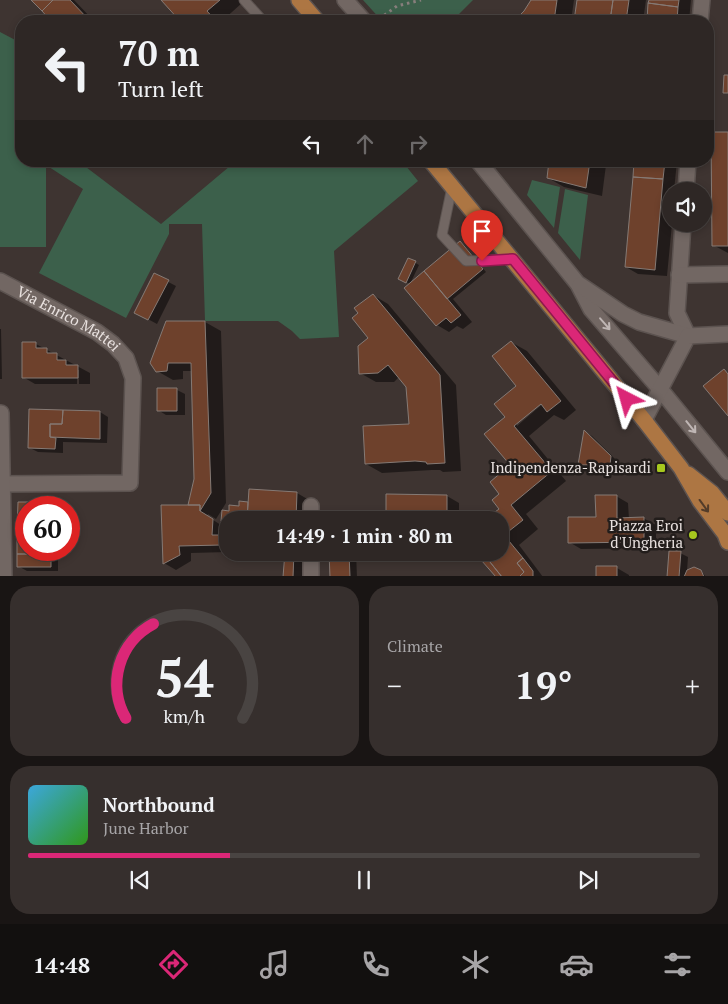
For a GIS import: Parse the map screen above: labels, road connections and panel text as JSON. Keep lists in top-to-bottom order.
{
  "streets": {
    "street": ["Via Enrico Mattei"]
  },
  "places": {
    "transit": ["Indipendenza-Rapisardi"],
    "other": ["Piazza Eroi d'Ungheria"]
  },
  "page": {
    "turn": ["70 m", "Turn left"],
    "limit": "60",
    "trip": "14:49 · 1 min · 80 m",
    "tile": "Climate",
    "heat": ["−", "19°", "+"],
    "song": ["Northbound", "June Harbor"],
    "tabs": "14:48",
    "gauge": ["54", "km/h"]
  }
}
